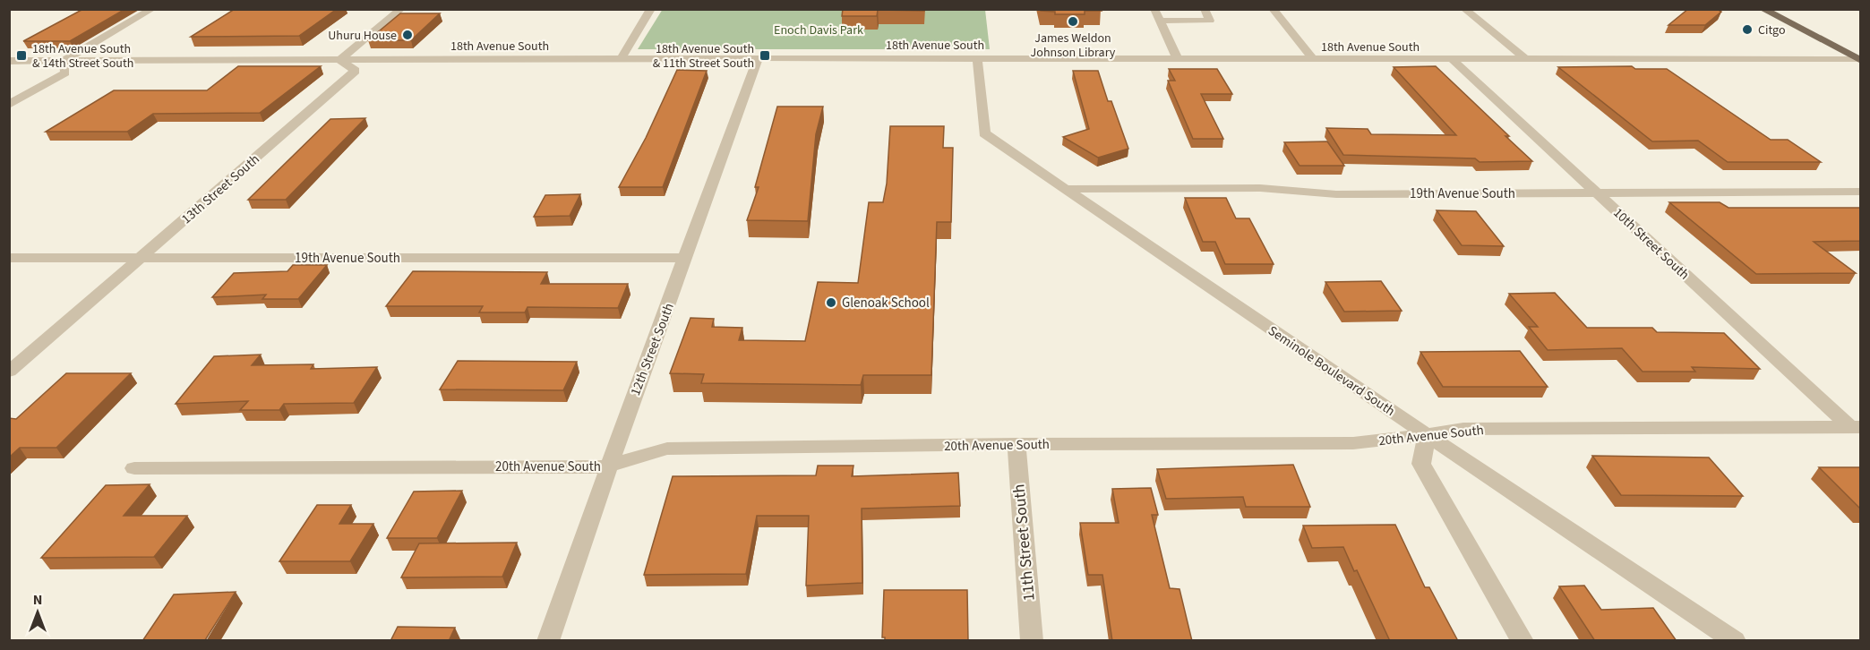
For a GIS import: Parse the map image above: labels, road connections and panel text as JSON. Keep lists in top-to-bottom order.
{
  "streets": {
    "street": [
      "18th Avenue South",
      "13th Street South",
      "19th Avenue South",
      "10th Street South",
      "12th Street South",
      "Seminole Boulevard South",
      "20th Avenue South",
      "11th Street South"
    ]
  },
  "crossings": [
    ["18th Avenue South", "13th Street South"],
    ["18th Avenue South", "10th Street South"],
    ["18th Avenue South", "12th Street South"],
    ["18th Avenue South", "Seminole Boulevard South"],
    ["13th Street South", "19th Avenue South"],
    ["19th Avenue South", "10th Street South"],
    ["19th Avenue South", "12th Street South"],
    ["19th Avenue South", "Seminole Boulevard South"],
    ["10th Street South", "20th Avenue South"],
    ["12th Street South", "20th Avenue South"],
    ["Seminole Boulevard South", "20th Avenue South"],
    ["20th Avenue South", "11th Street South"]
  ],
  "parks": ["Enoch Davis Park"],
  "places": {
    "other": [
      "James Weldon Johnson Library",
      "Citgo",
      "Uhuru House",
      "Glenoak School"
    ],
    "transit": ["18th Avenue South & 14th Street South", "18th Avenue South & 11th Street South"]
  },
  "north": "top"
}
